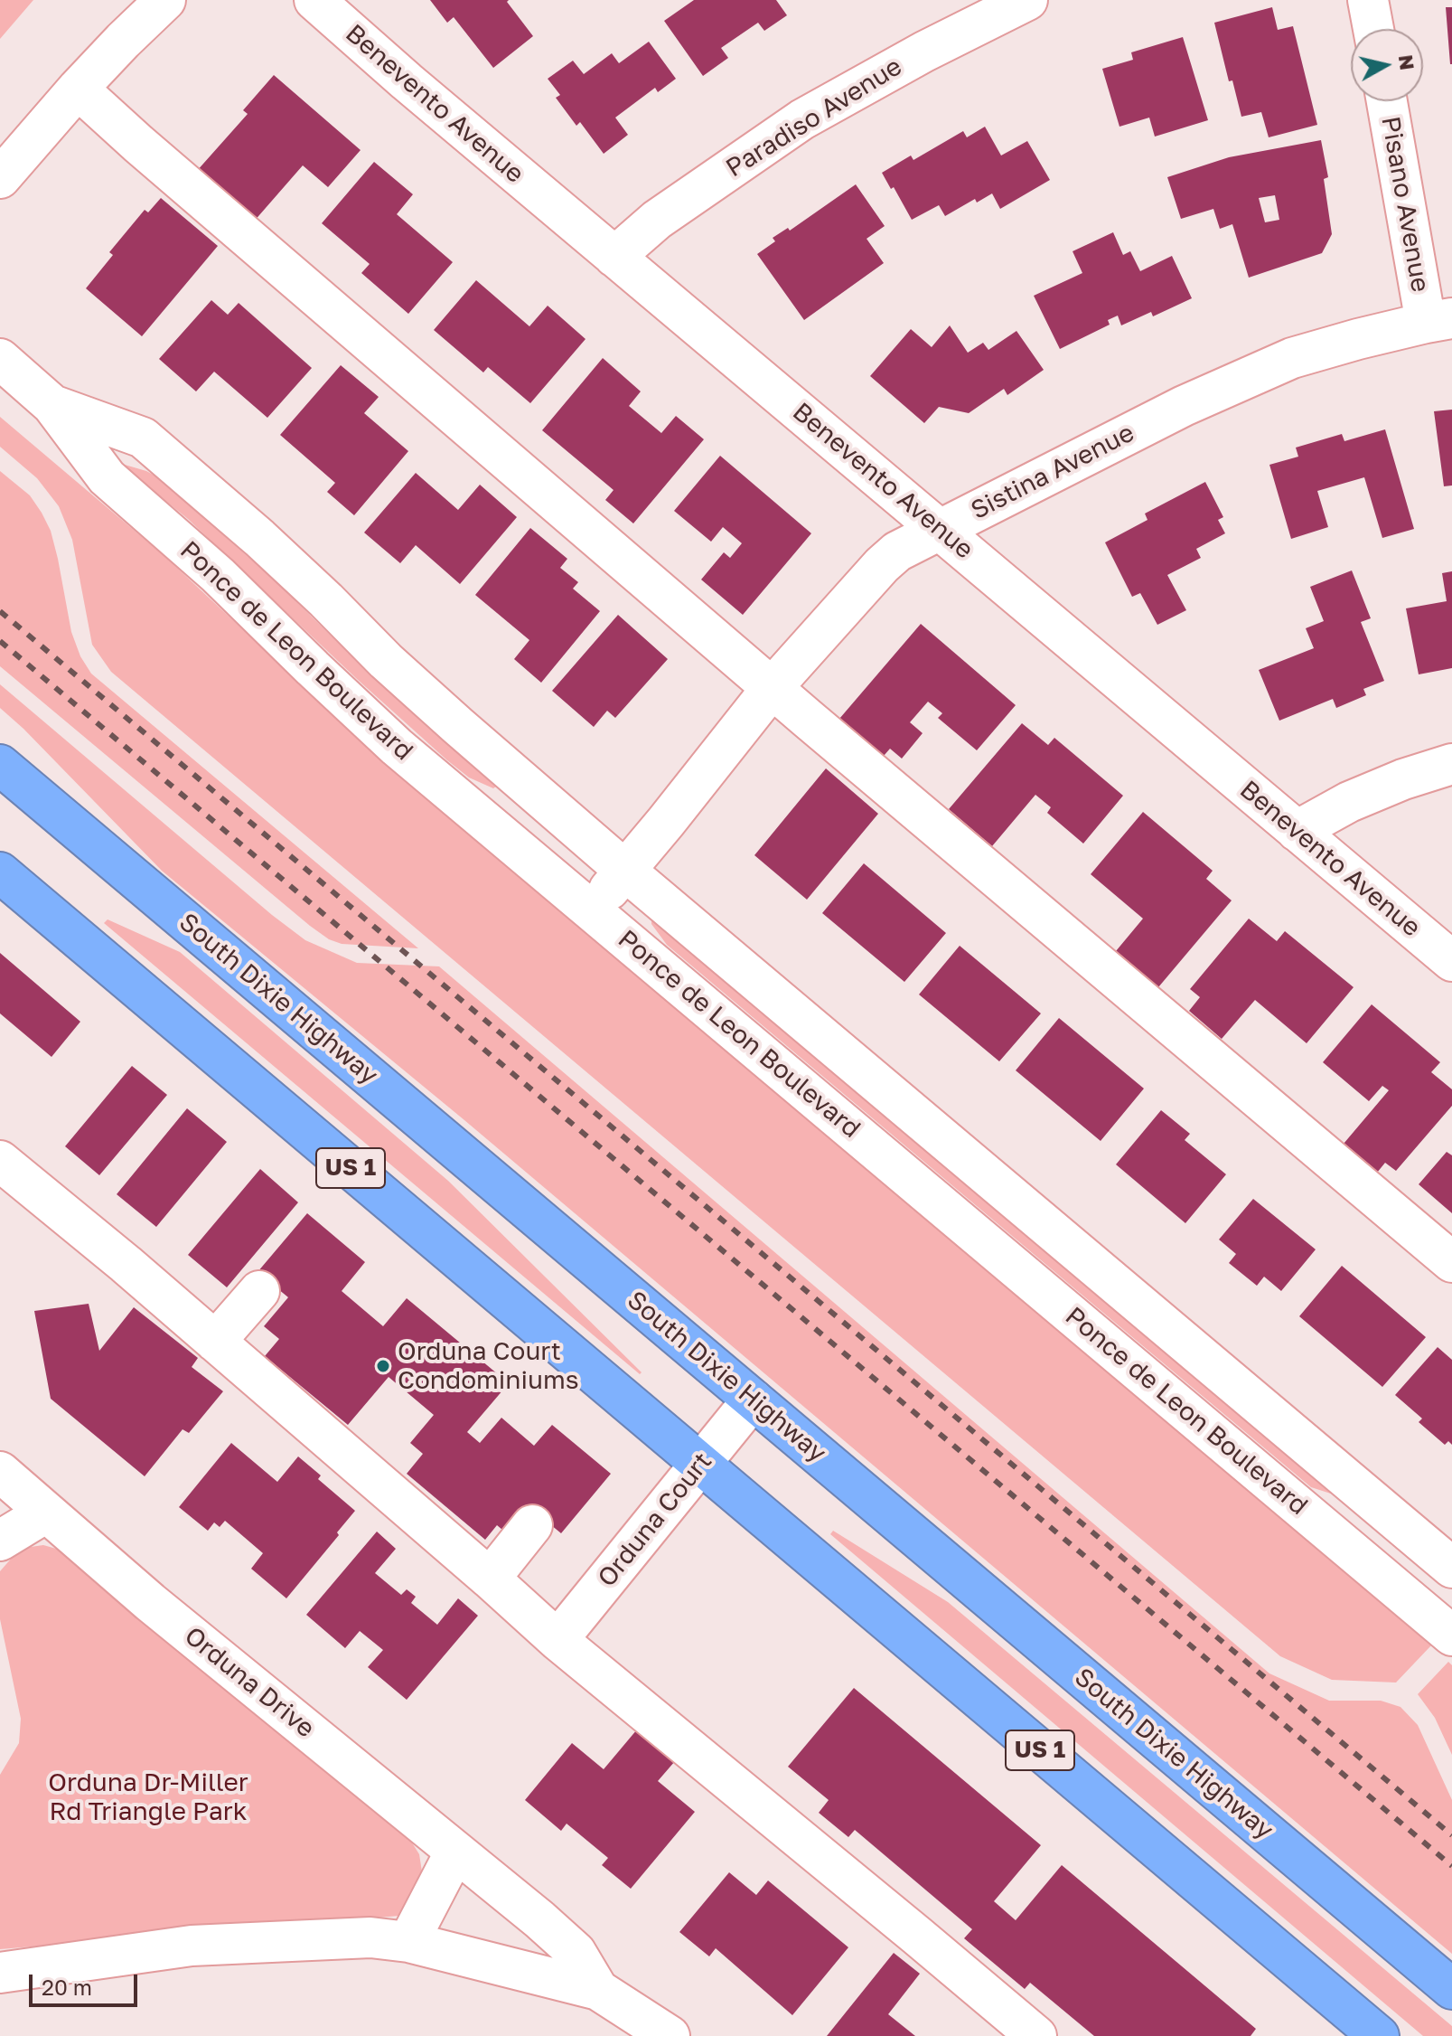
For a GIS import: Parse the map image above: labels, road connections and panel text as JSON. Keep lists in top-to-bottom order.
{
  "streets": {
    "highway": ["South Dixie Highway", "US 1"],
    "street": [
      "Benevento Avenue",
      "Paradiso Avenue",
      "Pisano Avenue",
      "Sistina Avenue",
      "Ponce de Leon Boulevard",
      "Orduna Court",
      "Orduna Drive"
    ]
  },
  "crossings": [
    ["Benevento Avenue", "Paradiso Avenue"],
    ["Benevento Avenue", "Sistina Avenue"],
    ["Pisano Avenue", "Sistina Avenue"],
    ["Sistina Avenue", "Ponce de Leon Boulevard"],
    ["South Dixie Highway", "Orduna Court"],
    ["US 1", "Orduna Court"]
  ],
  "parks": ["Orduna Dr-Miller Rd Triangle Park"],
  "places": ["Orduna Court Condominiums"],
  "scale_bar": "20 m",
  "north": "right"
}
